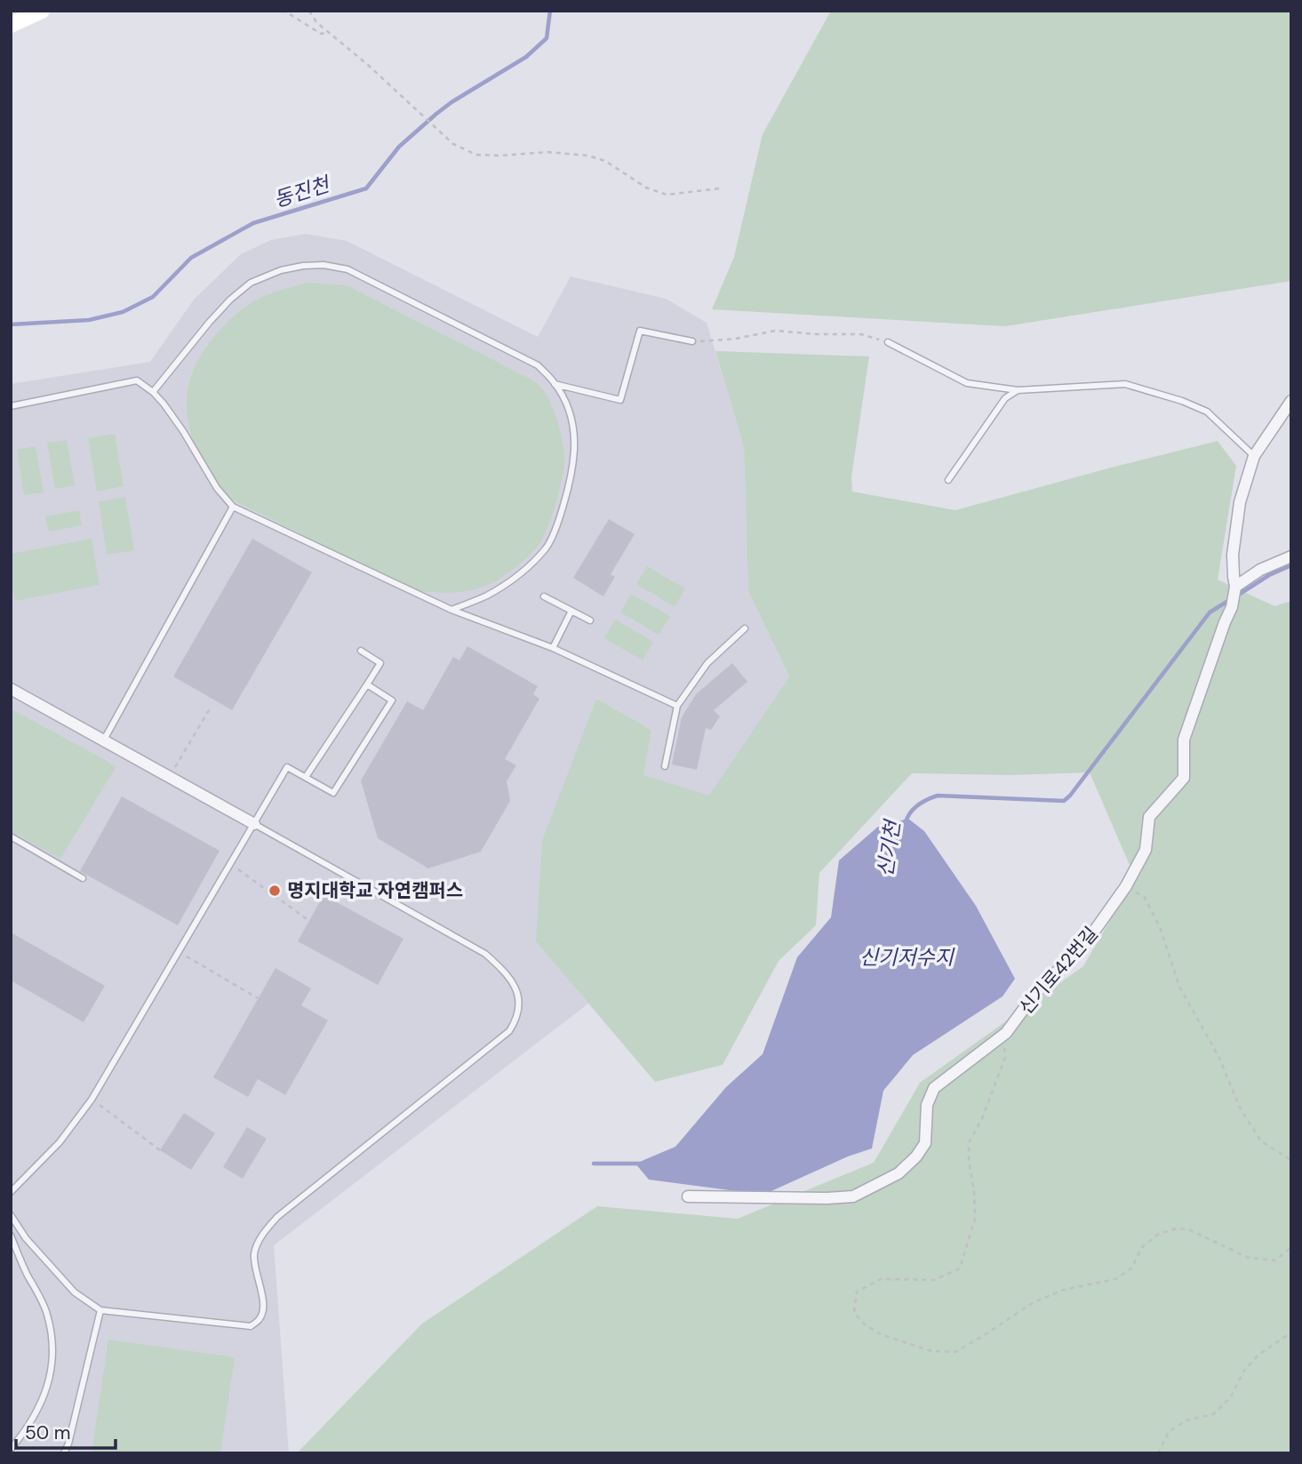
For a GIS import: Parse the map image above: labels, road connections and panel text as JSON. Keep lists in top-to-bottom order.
{
  "streets": {
    "street": ["신기로42번길"]
  },
  "water": ["동진천", "신기천", "신기저수지"],
  "places": ["명지대학교 자연캠퍼스"],
  "scale_bar": "50 m"
}
